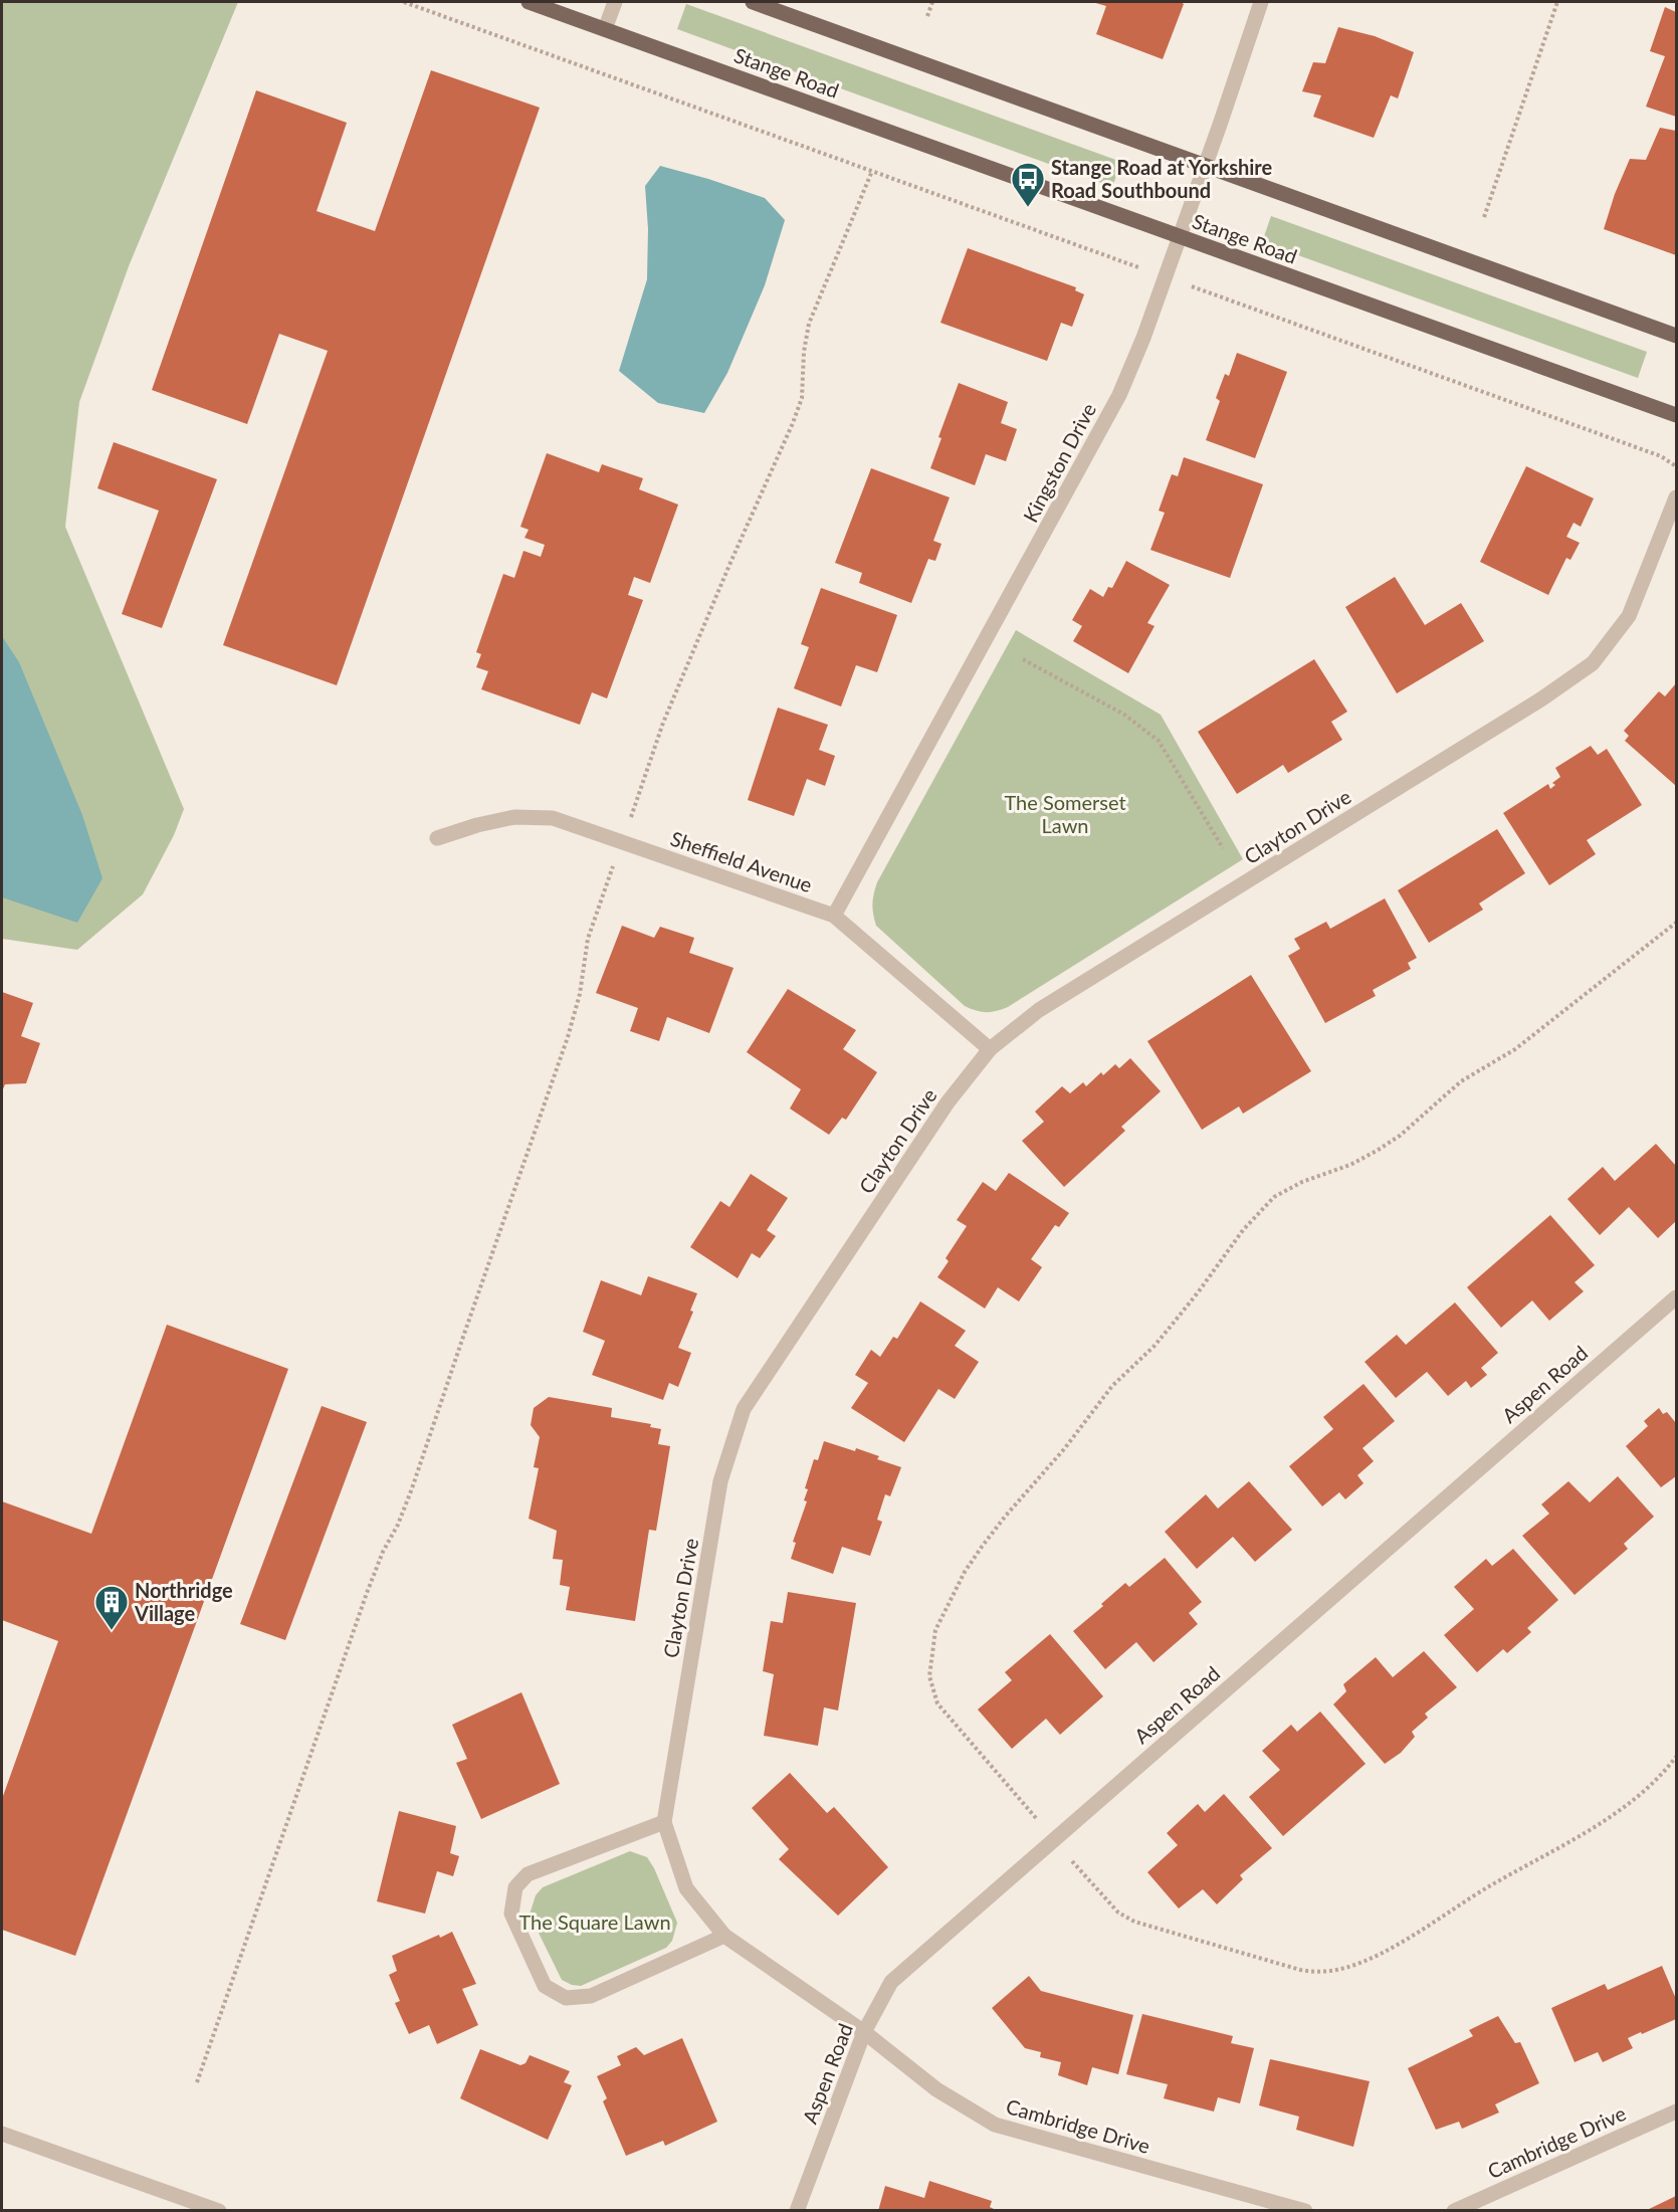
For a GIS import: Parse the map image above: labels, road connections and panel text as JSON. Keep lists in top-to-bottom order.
{
  "streets": {
    "main road": ["Stange Road"],
    "street": [
      "Kingston Drive",
      "Clayton Drive",
      "Sheffield Avenue",
      "Aspen Road",
      "Cambridge Drive"
    ]
  },
  "crossings": [
    ["Stange Road", "Kingston Drive"],
    ["Kingston Drive", "Sheffield Avenue"],
    ["Clayton Drive", "Sheffield Avenue"],
    ["Clayton Drive", "Aspen Road"],
    ["Clayton Drive", "Cambridge Drive"],
    ["Aspen Road", "Cambridge Drive"]
  ],
  "parks": ["The Somerset Lawn", "The Square Lawn"],
  "places": {
    "bus stop": ["Stange Road at Yorkshire Road Southbound"],
    "building": ["Northridge Village"]
  }
}
